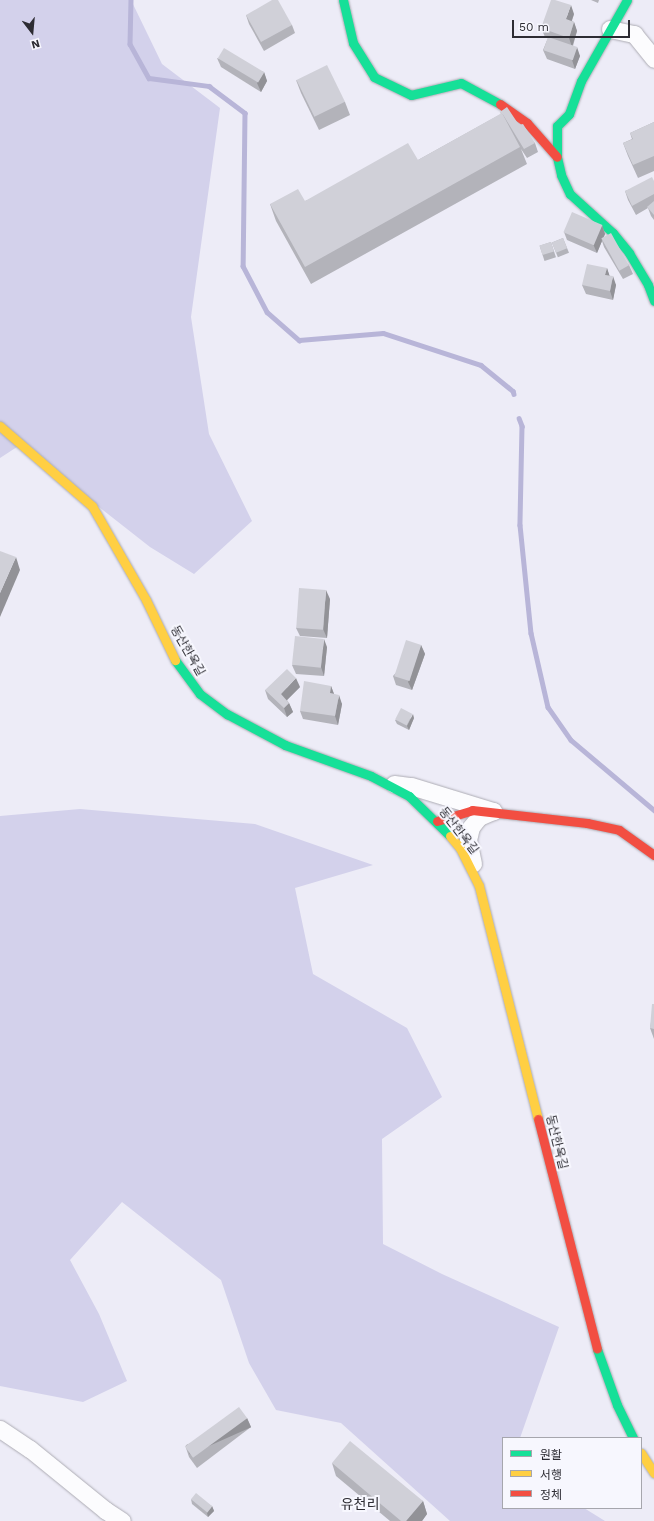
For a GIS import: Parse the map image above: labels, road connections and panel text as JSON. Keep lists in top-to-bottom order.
{
  "streets": {
    "street": ["동산한옥길"]
  },
  "districts": ["유천리"],
  "legend": ["원활", "서행", "정체"],
  "scale_bar": "50 m",
  "north": "bottom"
}
